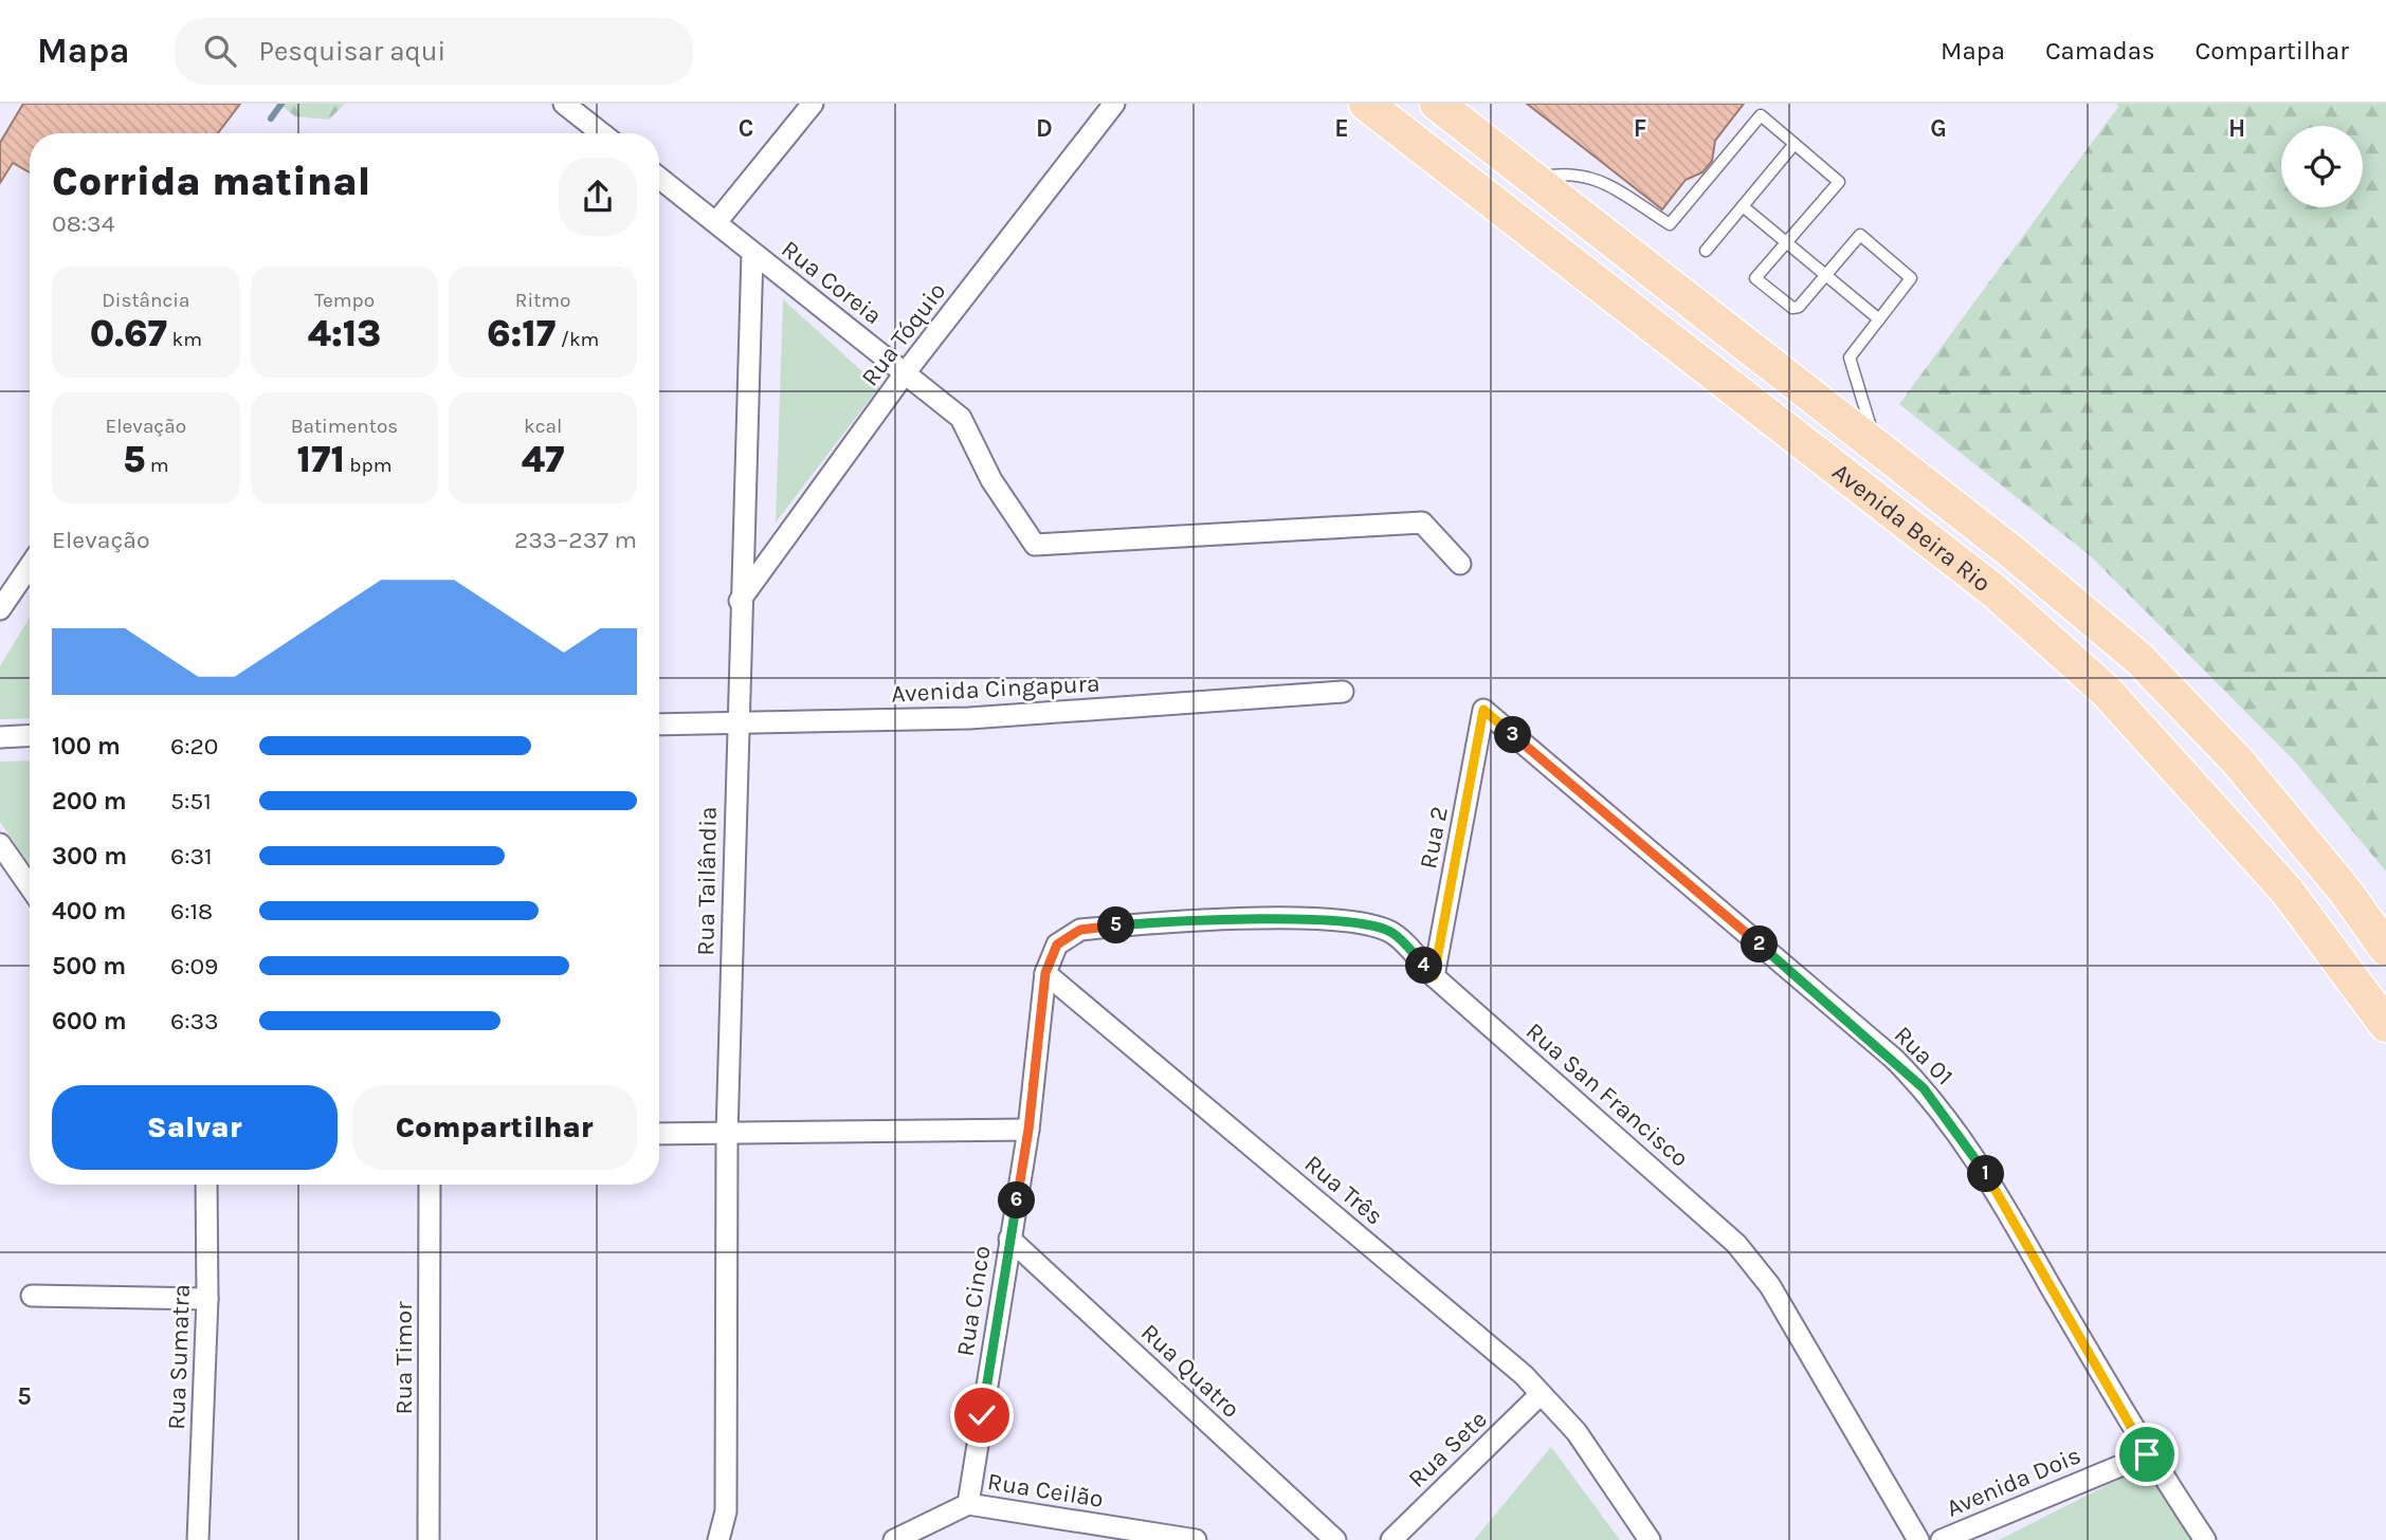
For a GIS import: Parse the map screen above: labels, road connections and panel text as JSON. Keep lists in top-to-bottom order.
{
  "streets": {
    "main road": ["Avenida Beira Rio"],
    "street": [
      "Rua Coreia",
      "Rua Tóquio",
      "Avenida Cingapura",
      "Rua 2",
      "Rua Tailândia",
      "Rua 01",
      "Rua San Francisco",
      "Rua Três",
      "Rua Cinco",
      "Rua Sumatra",
      "Rua Timor",
      "Rua Quatro",
      "Rua Sete",
      "Avenida Dois",
      "Rua Ceilão"
    ]
  },
  "crossings": [
    ["Rua Coreia", "Rua Tóquio"],
    ["Rua Coreia", "Rua Tailândia"],
    ["Rua Tóquio", "Rua Tailândia"],
    ["Avenida Cingapura", "Rua Tailândia"],
    ["Rua 2", "Rua 01"],
    ["Rua 2", "Rua San Francisco"],
    ["Rua 01", "Avenida Dois"],
    ["Rua San Francisco", "Rua Três"],
    ["Rua San Francisco", "Rua Cinco"],
    ["Rua Três", "Rua Cinco"],
    ["Rua Três", "Rua Sete"],
    ["Rua Cinco", "Rua Quatro"],
    ["Rua Cinco", "Rua Ceilão"]
  ],
  "page": {
    "header": "Mapa",
    "search": "Pesquisar aqui",
    "nav": ["Mapa", "Camadas", "Compartilhar"],
    "heading": ["Corrida matinal", "08:34"],
    "stats": [
      ["Distância", "0.67 km"],
      ["Tempo", "4:13"],
      ["Ritmo", "6:17 /km"],
      ["Elevação", "5 m"],
      ["Batimentos", "171 bpm"],
      ["kcal", "47"]
    ],
    "chart": ["Elevação", "233–237 m"],
    "pins": [
      "3",
      "5",
      "2",
      "4",
      "1",
      "6"
    ],
    "list": [
      {
        "name": "100 m",
        "note": "6:20"
      },
      {
        "name": "200 m",
        "note": "5:51"
      },
      {
        "name": "300 m",
        "note": "6:31"
      },
      {
        "name": "400 m",
        "note": "6:18"
      },
      {
        "name": "500 m",
        "note": "6:09"
      },
      {
        "name": "600 m",
        "note": "6:33"
      }
    ],
    "buttons": ["Salvar", "Compartilhar"]
  },
  "grid": {
    "columns": [
      "C",
      "D",
      "E",
      "F",
      "G",
      "H"
    ],
    "rows": ["5"]
  }
}
